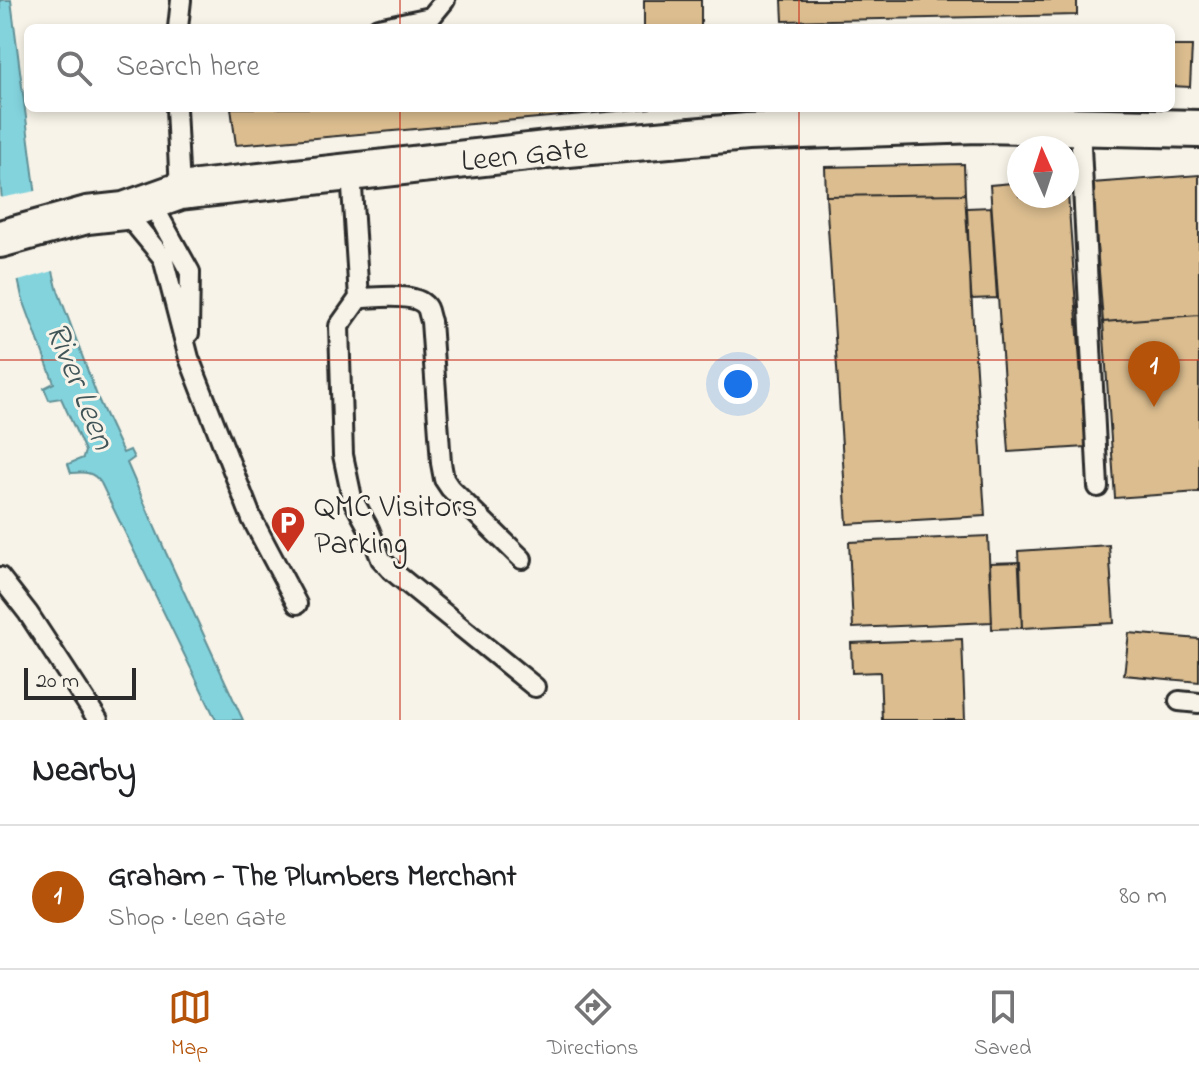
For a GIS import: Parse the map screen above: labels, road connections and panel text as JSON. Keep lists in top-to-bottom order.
{
  "streets": {
    "street": ["Leen Gate"]
  },
  "water": ["River Leen"],
  "places": {
    "parking": ["QMC Visitors Parking"]
  },
  "scale_bar": "20 m",
  "north": "top",
  "page": {
    "search": "Search here",
    "pins": "1",
    "scale": "20 m",
    "heading": "Nearby",
    "list": [
      {
        "mark": "1",
        "name": "Graham - The Plumbers Merchant",
        "note": "Shop · Leen Gate",
        "value": "80 m"
      }
    ],
    "nav": ["Map", "Directions", "Saved"]
  }
}
